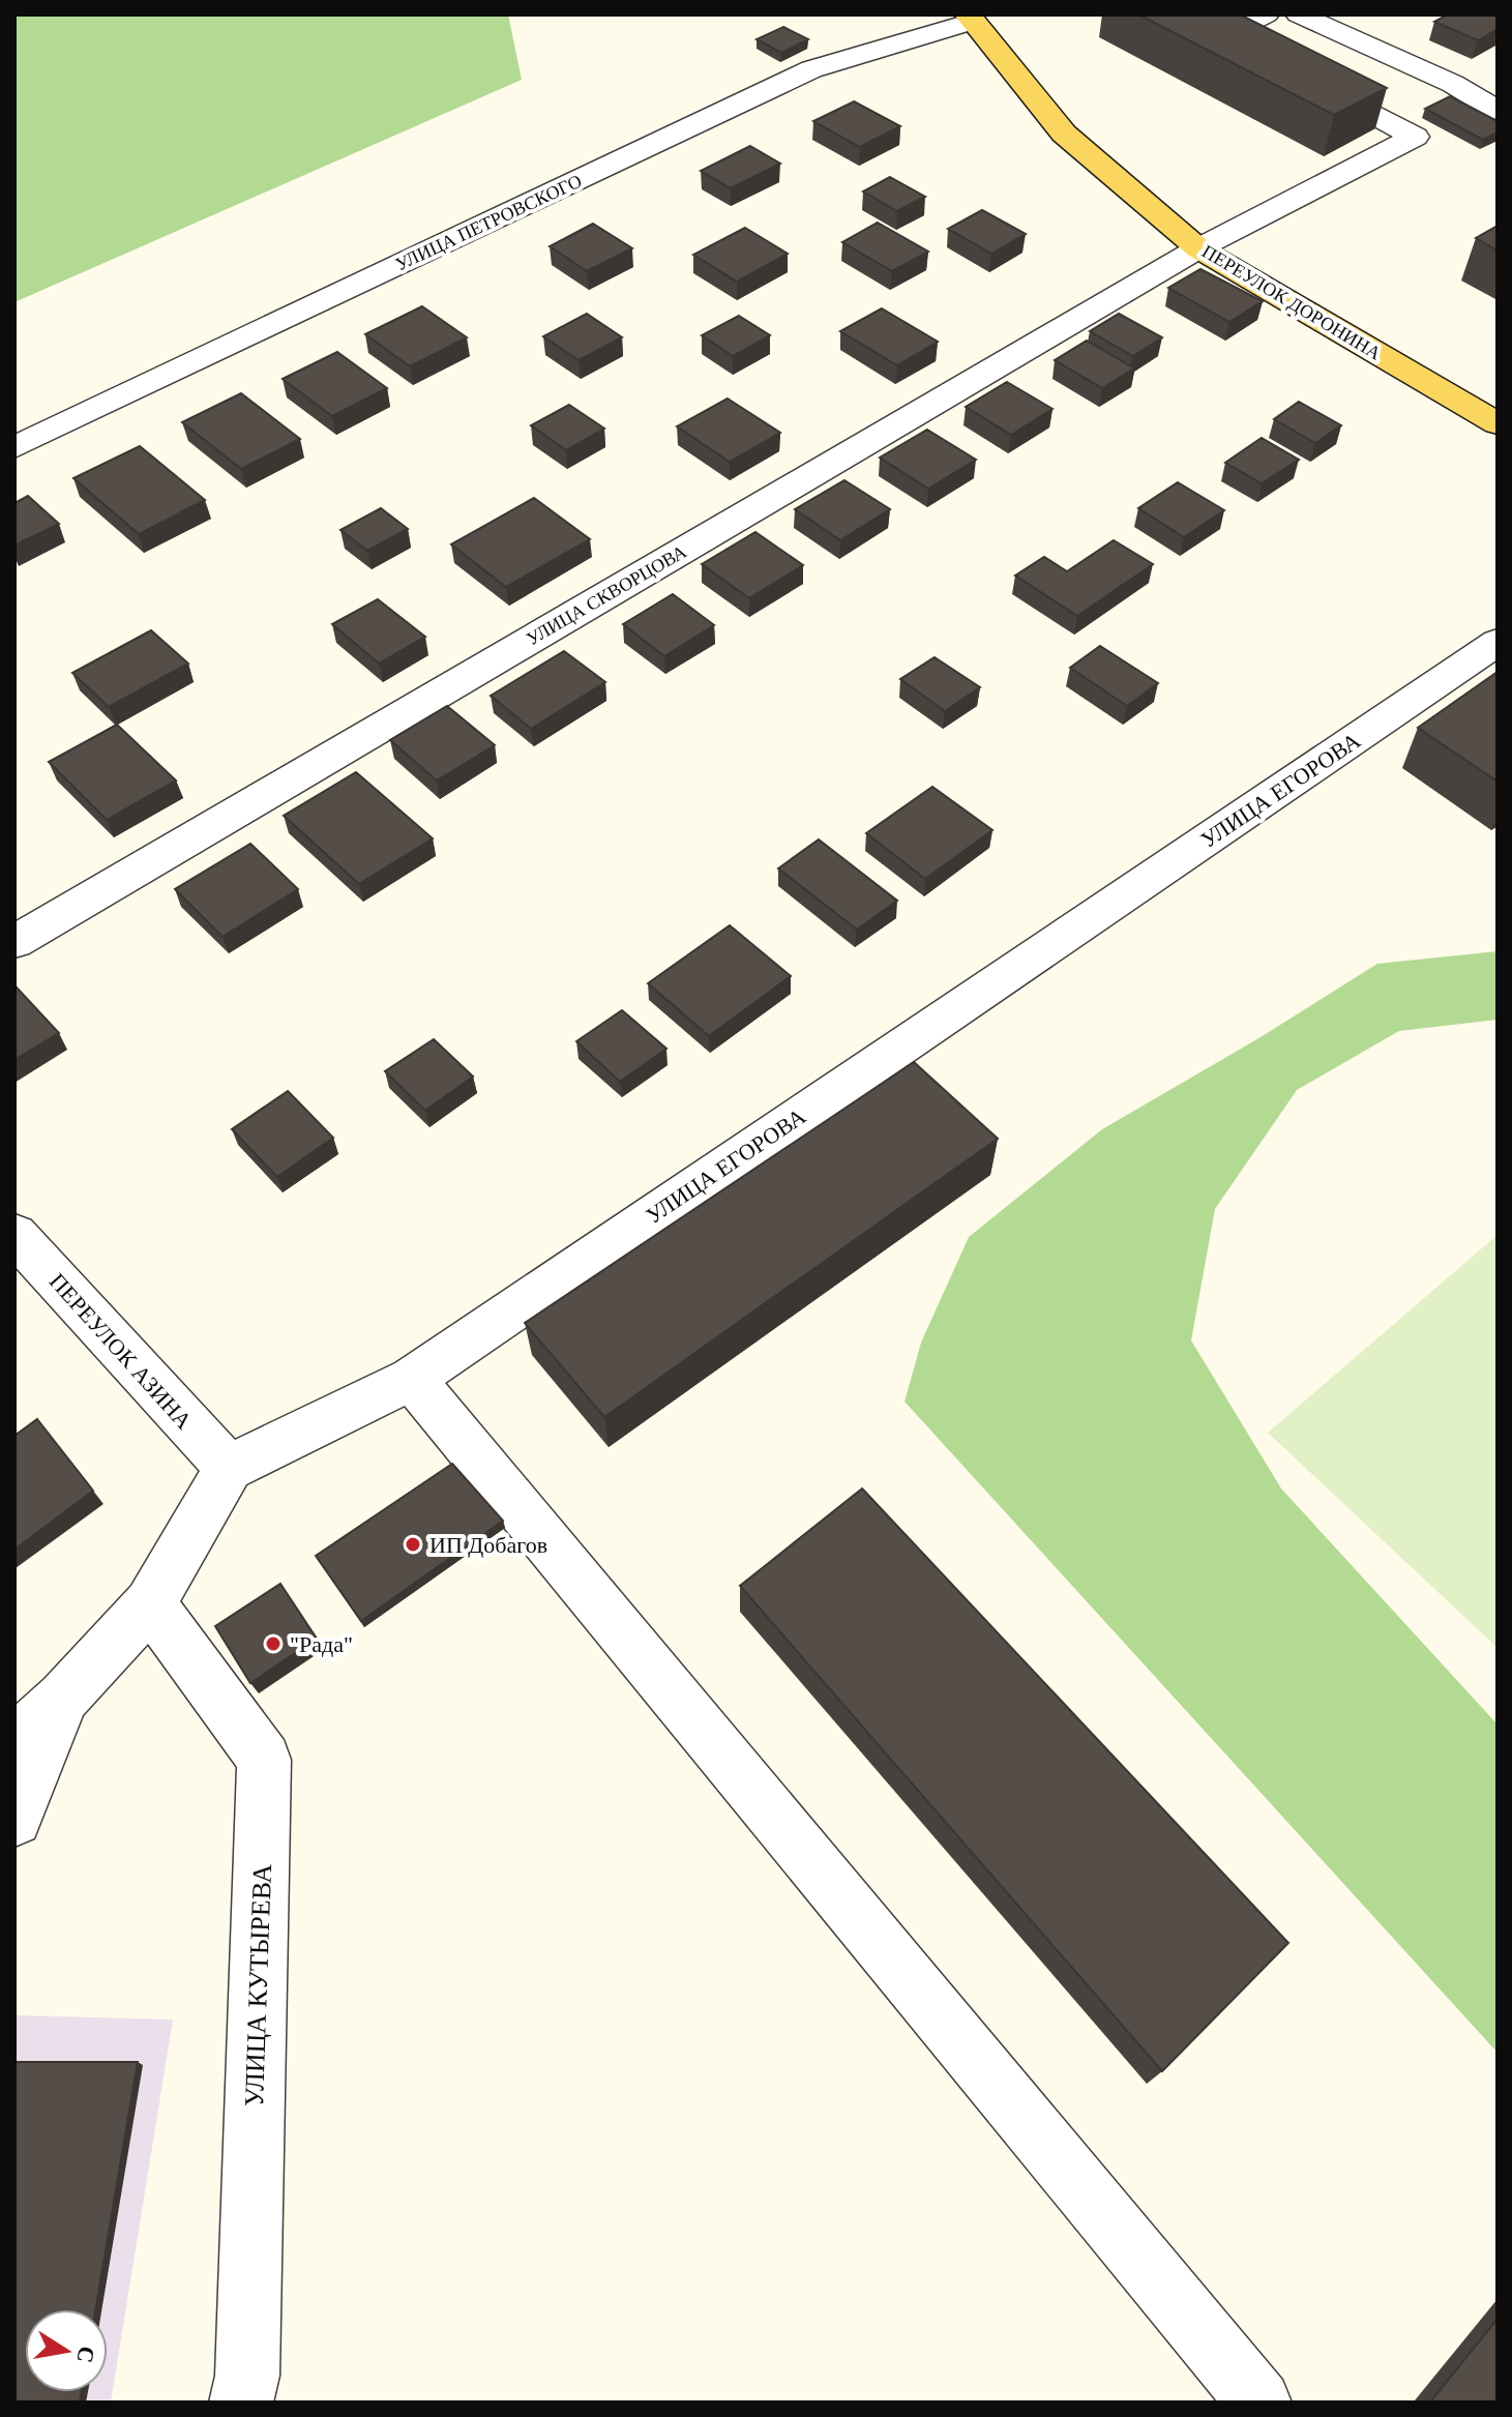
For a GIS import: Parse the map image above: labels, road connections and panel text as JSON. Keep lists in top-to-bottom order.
{
  "streets": {
    "main road": ["ПЕРЕУЛОК ДОРОНИНА"],
    "street": [
      "УЛИЦА ПЕТРОВСКОГО",
      "УЛИЦА СКВОРЦОВА",
      "УЛИЦА ЕГОРОВА",
      "ПЕРЕУЛОК АЗИНА",
      "УЛИЦА КУТЫРЕВА"
    ]
  },
  "crossings": [
    ["УЛИЦА ПЕТРОВСКОГО", "ПЕРЕУЛОК ДОРОНИНА"],
    ["ПЕРЕУЛОК ДОРОНИНА", "УЛИЦА СКВОРЦОВА"],
    ["УЛИЦА ЕГОРОВА", "ПЕРЕУЛОК АЗИНА"]
  ],
  "places": ["ИП Добагов", "\"Рада\""],
  "north": "right"
}
